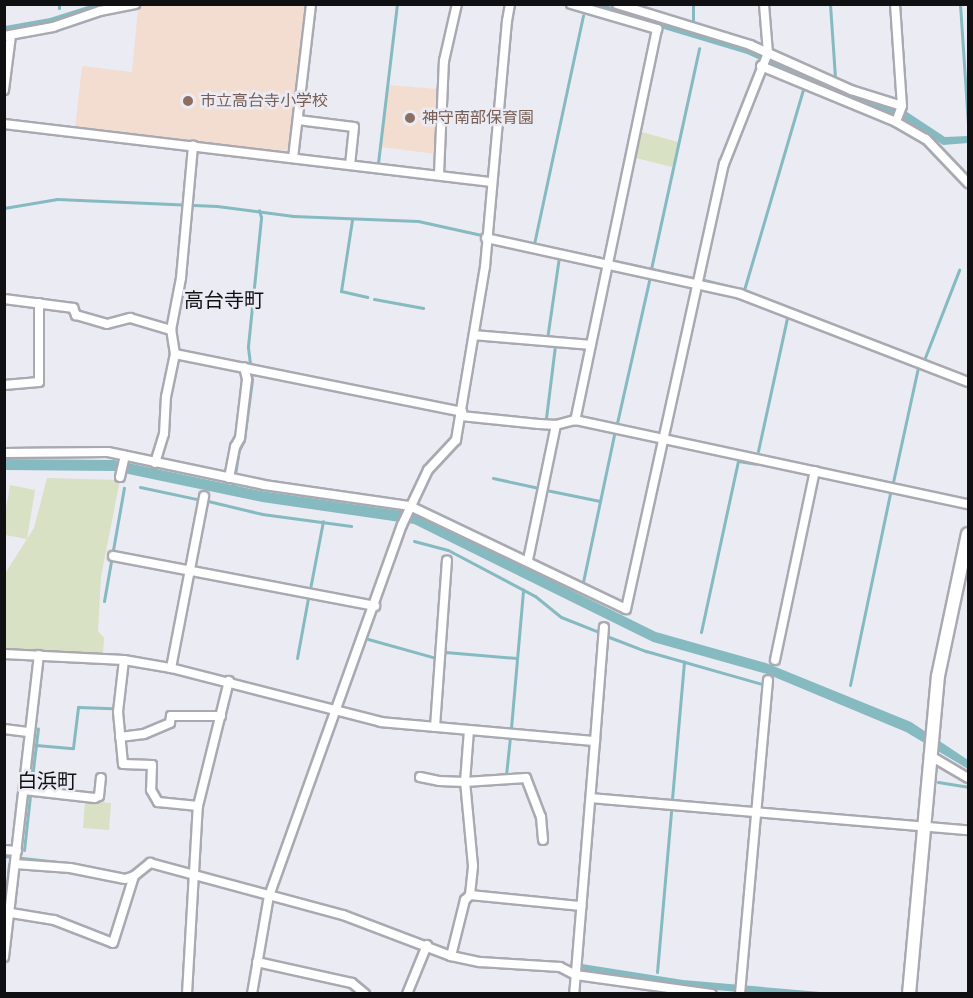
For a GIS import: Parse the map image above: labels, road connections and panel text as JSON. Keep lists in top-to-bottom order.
{
  "districts": ["高台寺町", "白浜町"],
  "places": ["市立高台寺小学校", "神守南部保育園"]
}
